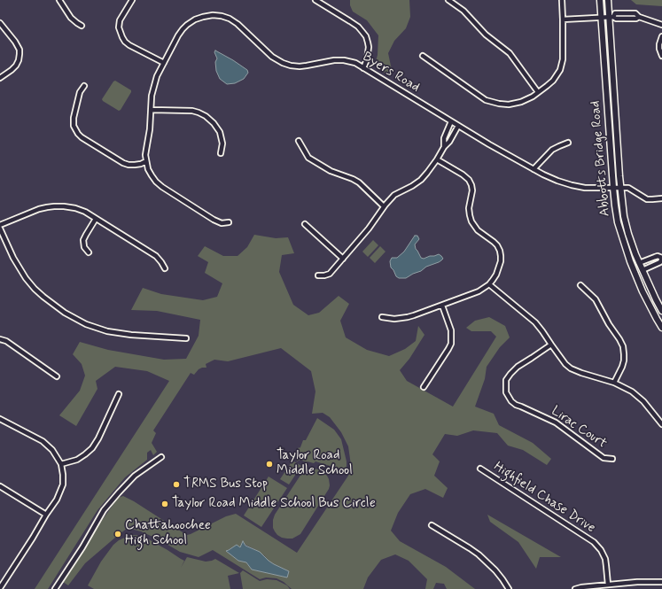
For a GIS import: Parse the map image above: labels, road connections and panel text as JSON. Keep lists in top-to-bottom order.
{
  "streets": {
    "main road": ["Abbotts Bridge Road"],
    "street": ["Byers Road", "Lirac Court", "Highfield Chase Drive"]
  },
  "crossings": [
    ["Byers Road", "Abbotts Bridge Road"]
  ],
  "places": [
    "Taylor Road Middle School",
    "TRMS Bus Stop",
    "Taylor Road Middle School Bus Circle",
    "Chattahoochee High School"
  ]
}
